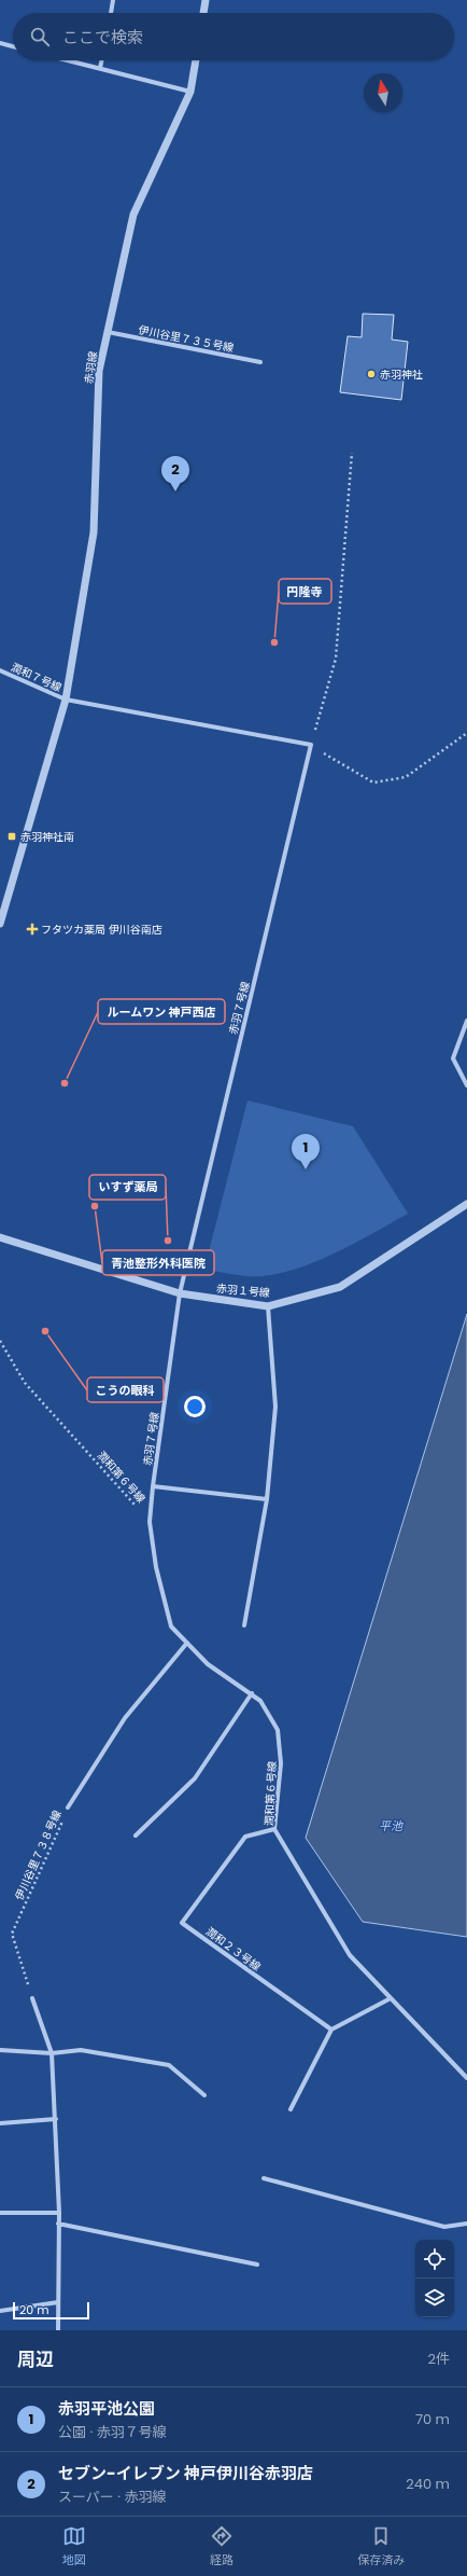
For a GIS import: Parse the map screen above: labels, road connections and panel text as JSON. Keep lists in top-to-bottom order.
{
  "streets": {
    "street": [
      "伊川谷里７３５号線",
      "赤羽線",
      "潤和７号線",
      "赤羽７号線",
      "赤羽１号線",
      "潤和第６号線",
      "伊川谷里７３８号線",
      "潤和２３号線"
    ]
  },
  "crossings": [
    ["伊川谷里７３５号線", "赤羽線"],
    ["赤羽線", "潤和７号線"],
    ["赤羽７号線", "赤羽１号線"],
    ["赤羽７号線", "潤和第６号線"],
    ["潤和第６号線", "伊川谷里７３８号線"],
    ["潤和第６号線", "潤和２３号線"]
  ],
  "water": ["平池"],
  "places": {
    "other": [
      "赤羽神社",
      "円隆寺",
      "ルームワン 神戸西店",
      "青池整形外科医院",
      "いすず薬局",
      "こうの眼科"
    ],
    "transit": ["赤羽神社南"],
    "health": ["フタツカ薬局 伊川谷南店"]
  },
  "scale_bar": "20 m",
  "north": "top",
  "page": {
    "search": "ここで検索",
    "pins": ["2", "1"],
    "scale": "20 m",
    "heading": ["周辺", "2件"],
    "list": [
      {
        "mark": "1",
        "name": "赤羽平池公園",
        "note": "公園 · 赤羽７号線",
        "value": "70 m"
      },
      {
        "mark": "2",
        "name": "セブン-イレブン 神戸伊川谷赤羽店",
        "note": "スーパー · 赤羽線",
        "value": "240 m"
      }
    ],
    "nav": ["地図", "経路", "保存済み"]
  }
}
